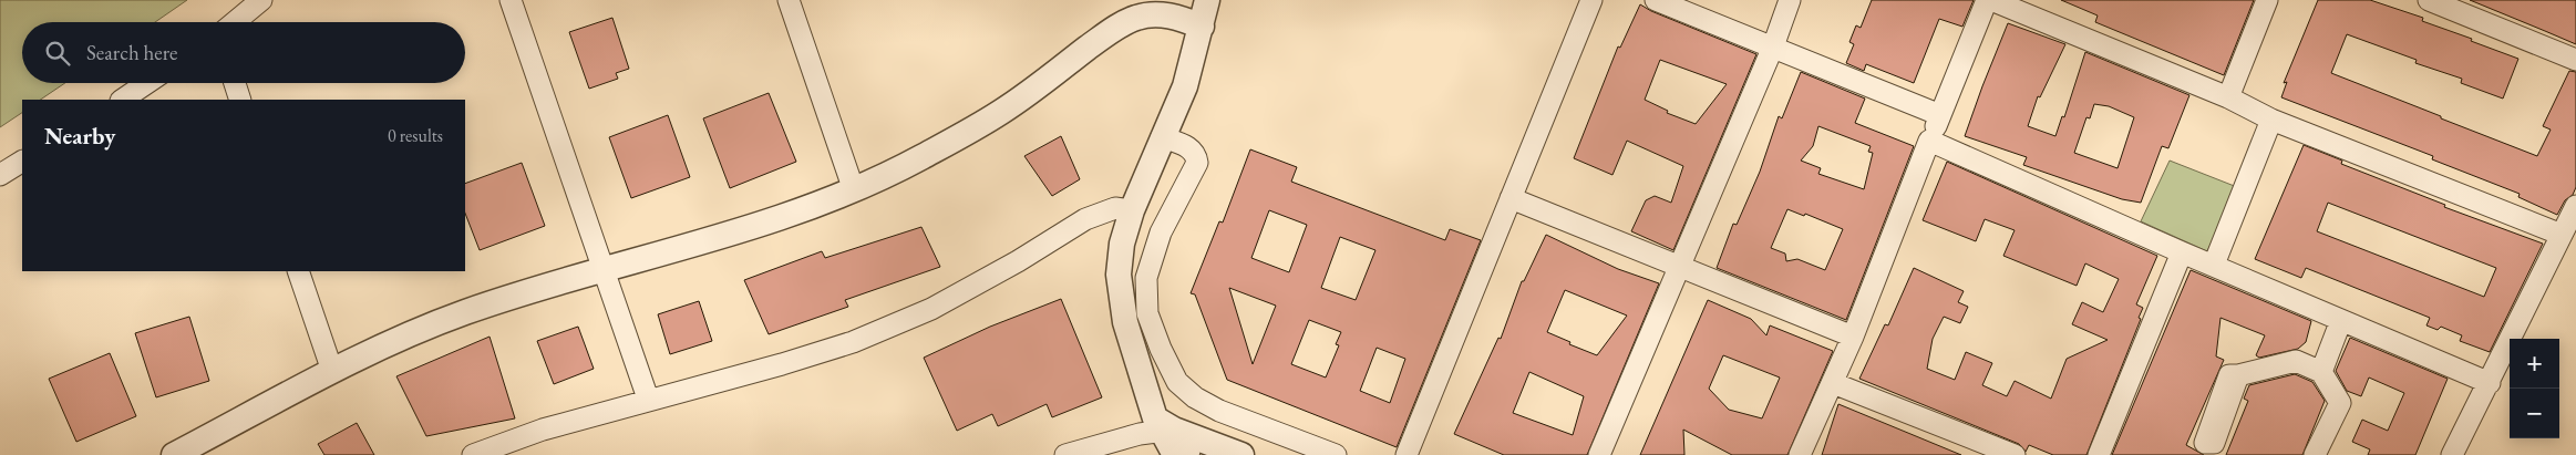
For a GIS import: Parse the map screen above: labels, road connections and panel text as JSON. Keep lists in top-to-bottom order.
{
  "page": {
    "search": "Search here",
    "heading": ["Nearby", "0 results"],
    "map_buttons": ["+", "−"]
  }
}
